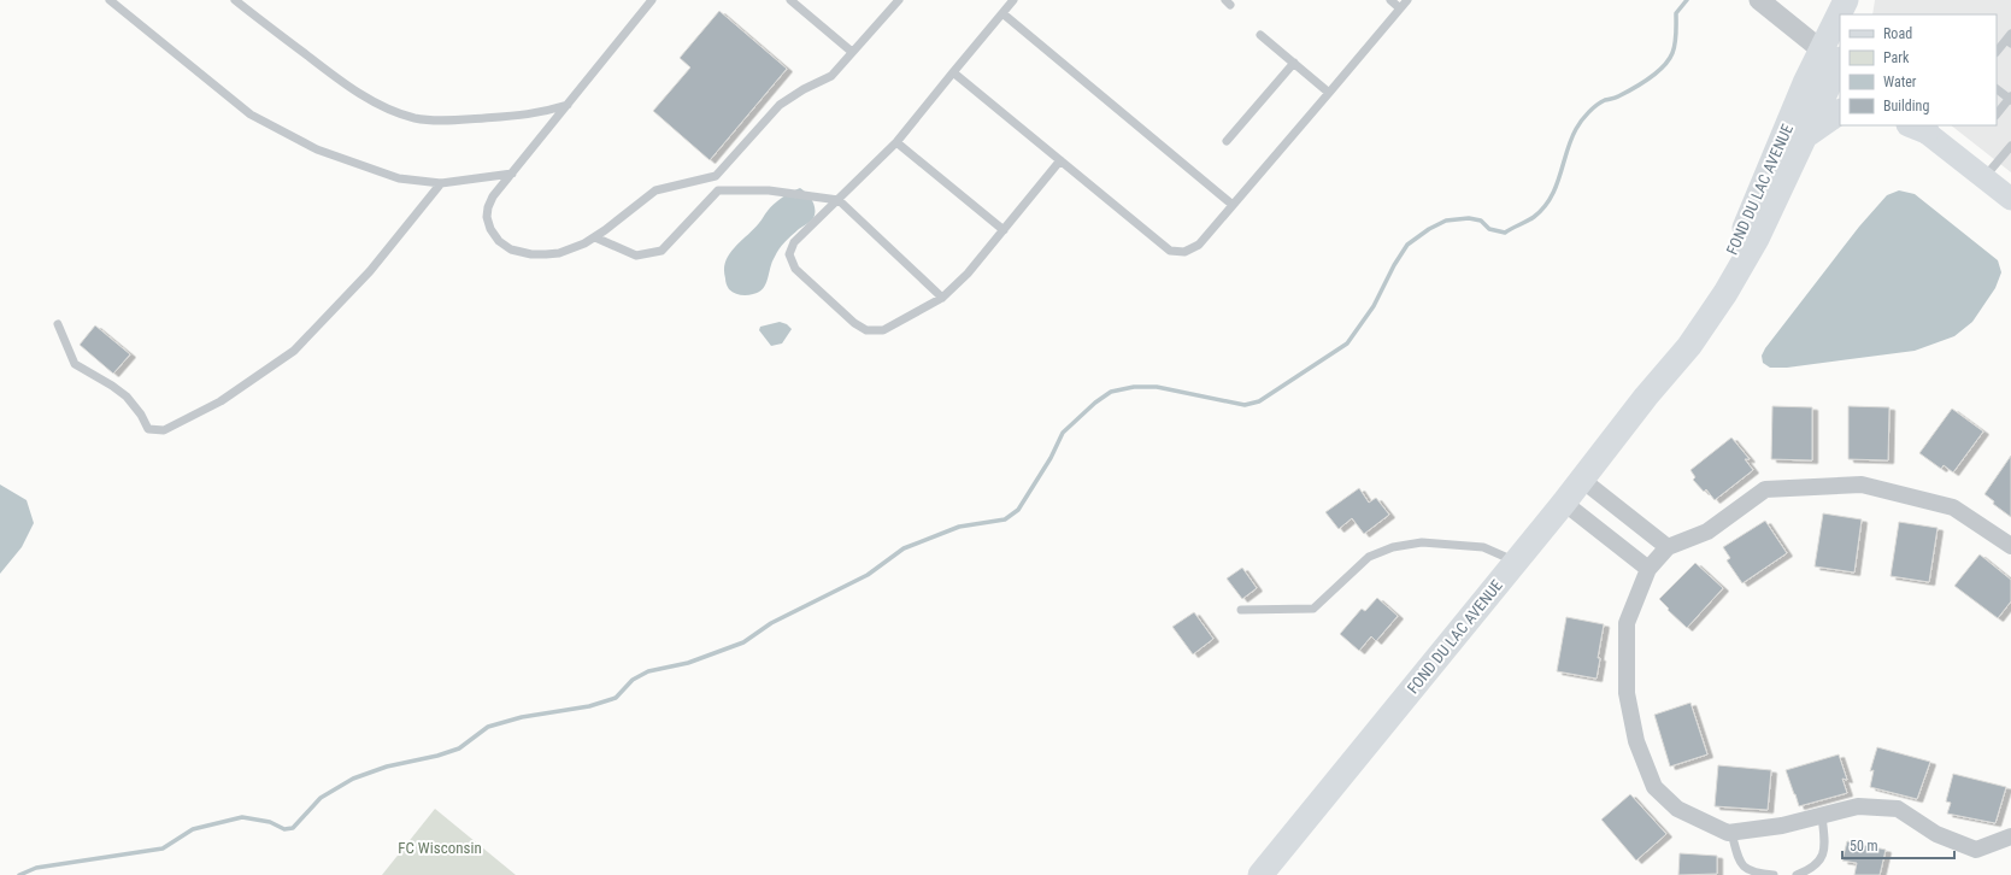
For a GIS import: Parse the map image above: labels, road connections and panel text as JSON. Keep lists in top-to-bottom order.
{
  "streets": {
    "main road": ["FOND DU LAC AVENUE"]
  },
  "parks": ["FC Wisconsin"],
  "legend": [
    "Road",
    "Park",
    "Water",
    "Building"
  ],
  "scale_bar": "50 m"
}
